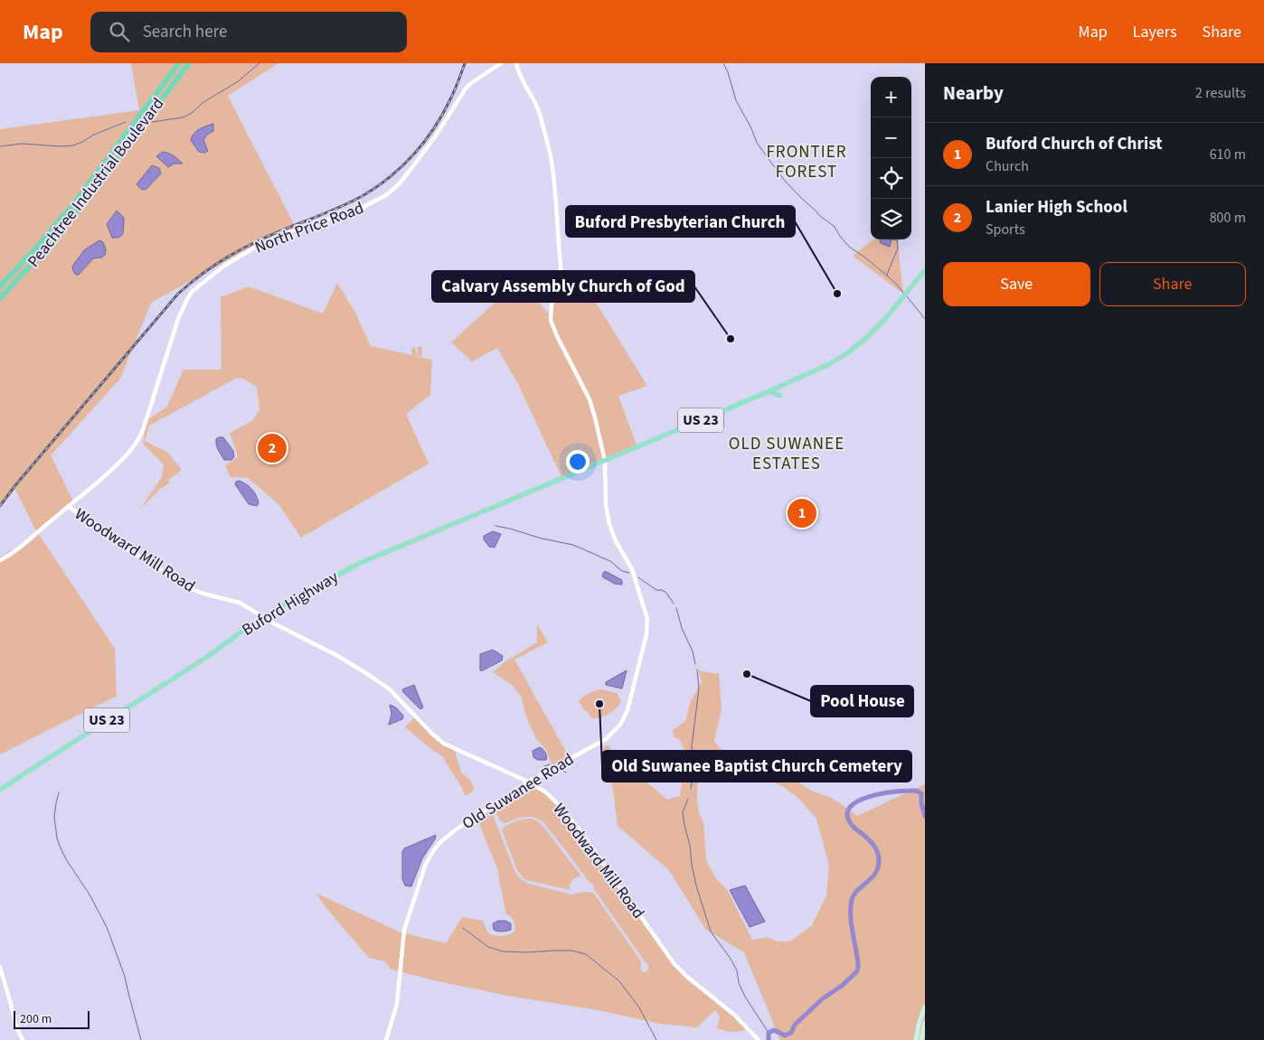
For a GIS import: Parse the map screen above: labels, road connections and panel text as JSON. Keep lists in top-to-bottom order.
{
  "streets": {
    "highway": ["Peachtree Industrial Boulevard"],
    "main road": ["US 23", "Buford Highway"],
    "street": ["North Price Road", "Woodward Mill Road", "Old Suwanee Road"]
  },
  "crossings": [
    ["North Price Road", "Woodward Mill Road"],
    ["US 23", "Buford Highway"],
    ["US 23", "Old Suwanee Road"],
    ["Woodward Mill Road", "Buford Highway"],
    ["Woodward Mill Road", "Old Suwanee Road"],
    ["Buford Highway", "Old Suwanee Road"]
  ],
  "districts": ["FRONTIER FOREST", "OLD SUWANEE ESTATES"],
  "places": [
    "Buford Presbyterian Church",
    "Calvary Assembly Church of God",
    "Pool House",
    "Old Suwanee Baptist Church Cemetery"
  ],
  "scale_bar": "200 m",
  "page": {
    "header": "Map",
    "search": "Search here",
    "nav": ["Map", "Layers", "Share"],
    "heading": ["Nearby", "2 results"],
    "map_buttons": ["+", "−"],
    "list": [
      {
        "mark": "1",
        "name": "Buford Church of Christ",
        "note": "Church",
        "value": "610 m"
      },
      {
        "mark": "2",
        "name": "Lanier High School",
        "note": "Sports",
        "value": "800 m"
      }
    ],
    "buttons": ["Save", "Share"],
    "pins": ["2", "1"],
    "scale": "200 m"
  }
}
